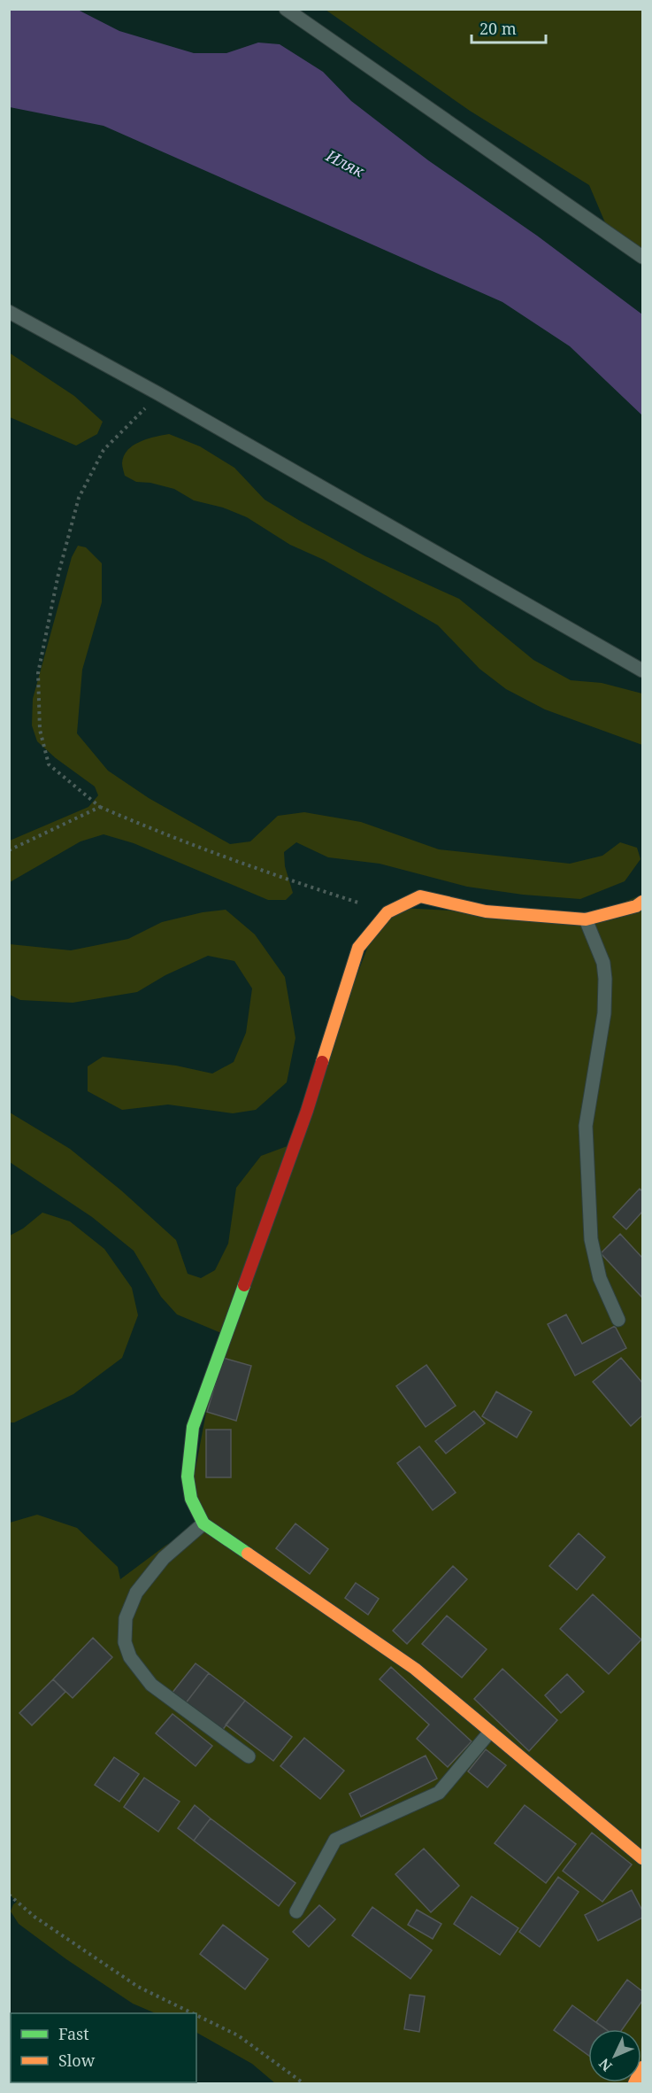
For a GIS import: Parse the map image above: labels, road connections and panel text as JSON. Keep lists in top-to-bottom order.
{
  "water": ["Иляк"],
  "legend": ["Fast", "Slow"],
  "scale_bar": "20 m",
  "north": "bottom left"
}
